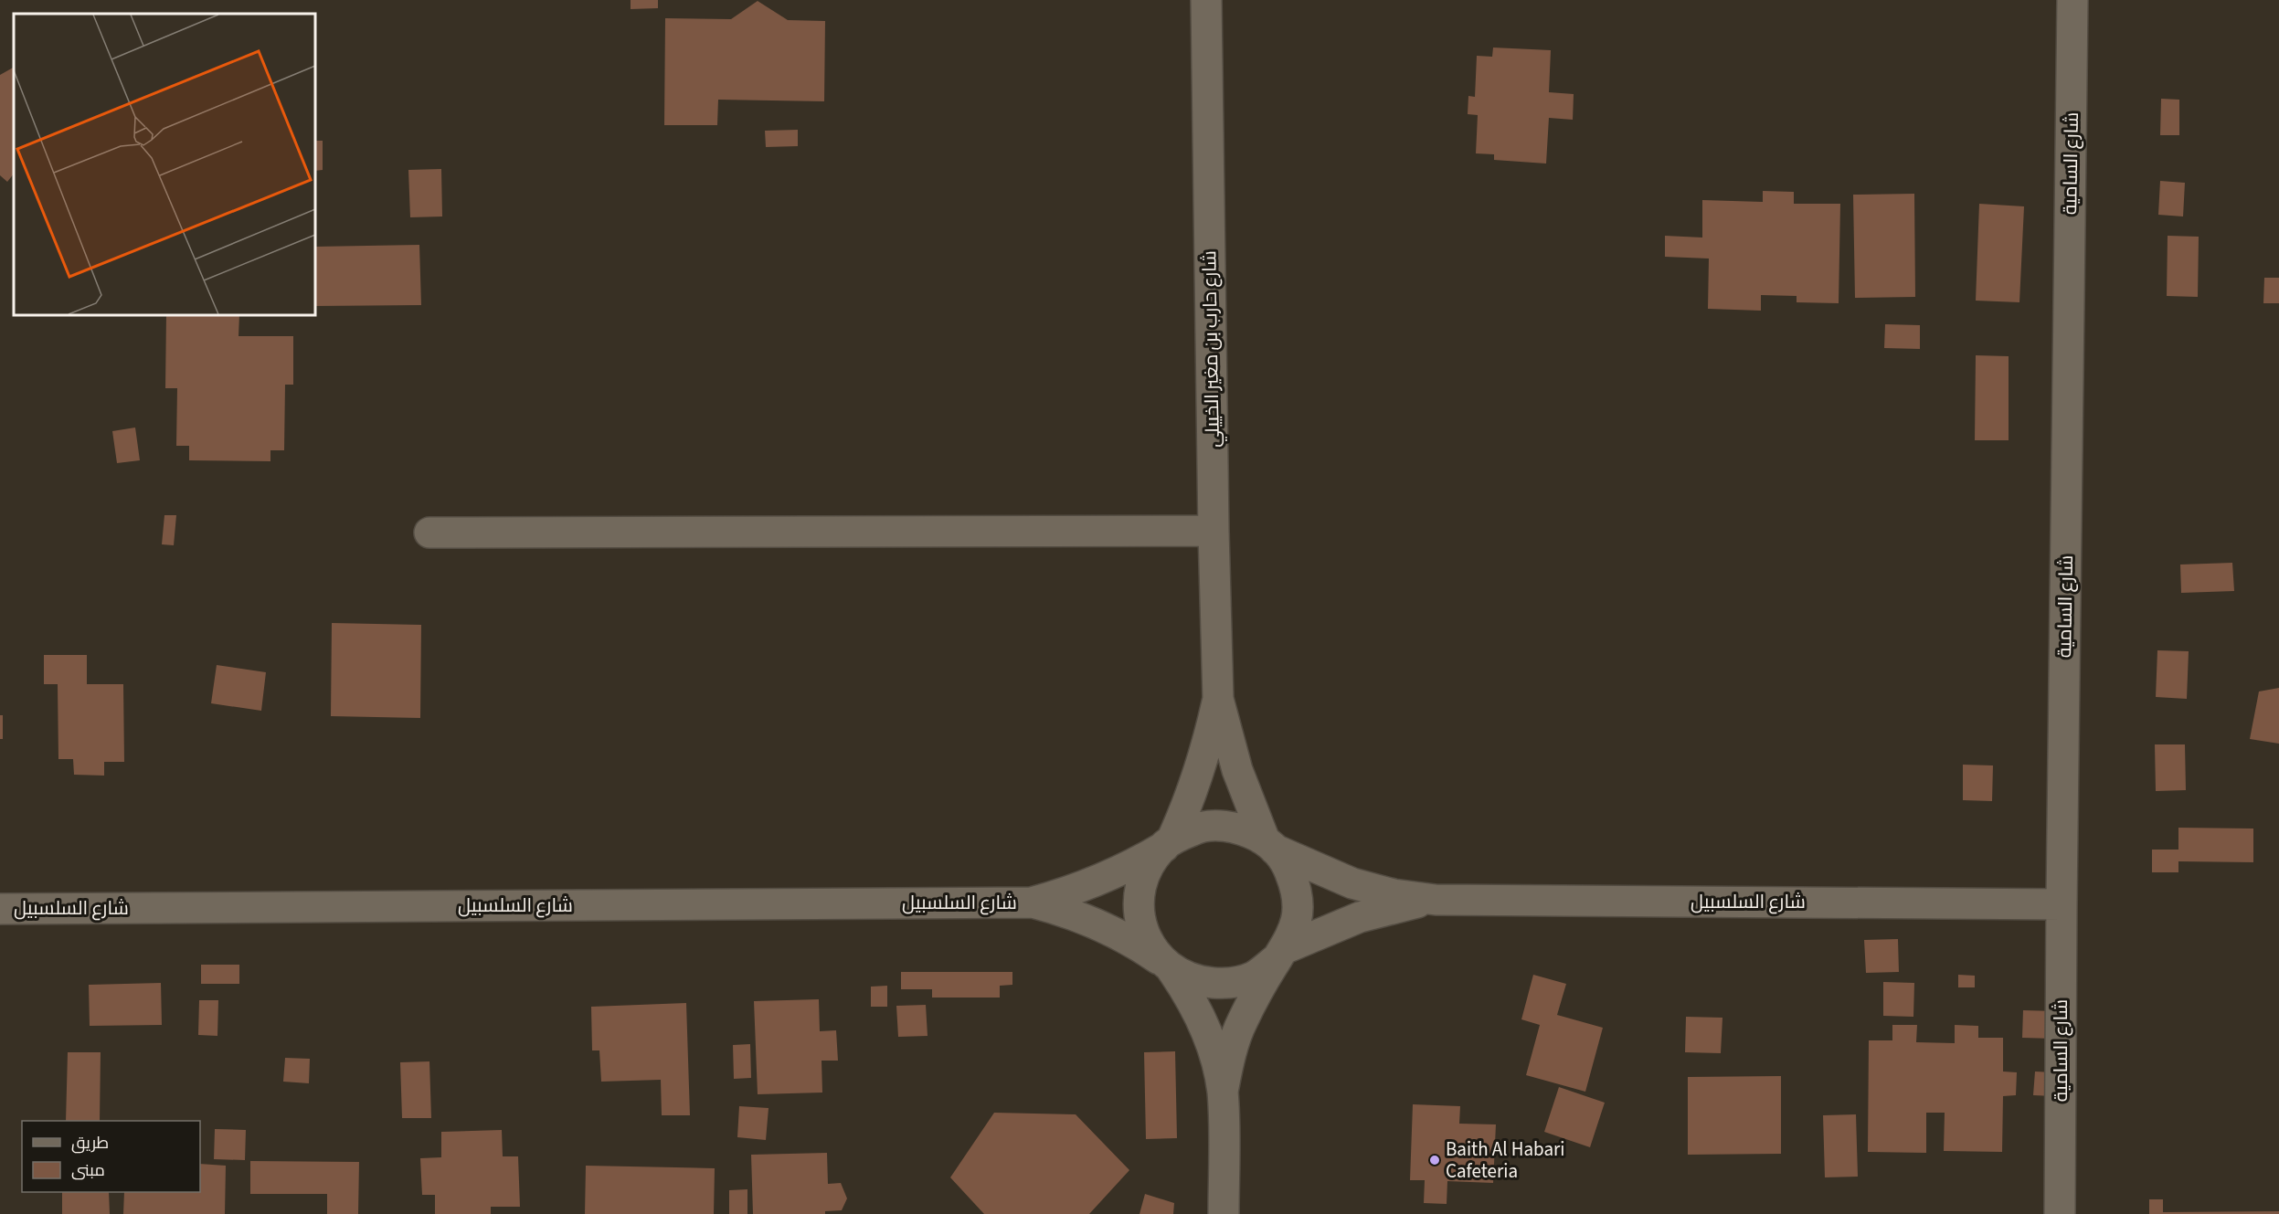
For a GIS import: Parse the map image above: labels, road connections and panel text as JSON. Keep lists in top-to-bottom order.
{
  "streets": {
    "street": ["شارع السامية", "شارع حارب بن مغير الخييلي", "شارع السلسبيل"]
  },
  "crossings": [
    ["شارع السامية", "شارع السلسبيل"],
    ["شارع حارب بن مغير الخييلي", "شارع السلسبيل"]
  ],
  "places": ["Baith Al Habari Cafeteria"],
  "legend": ["طريق", "مبنى"]
}
